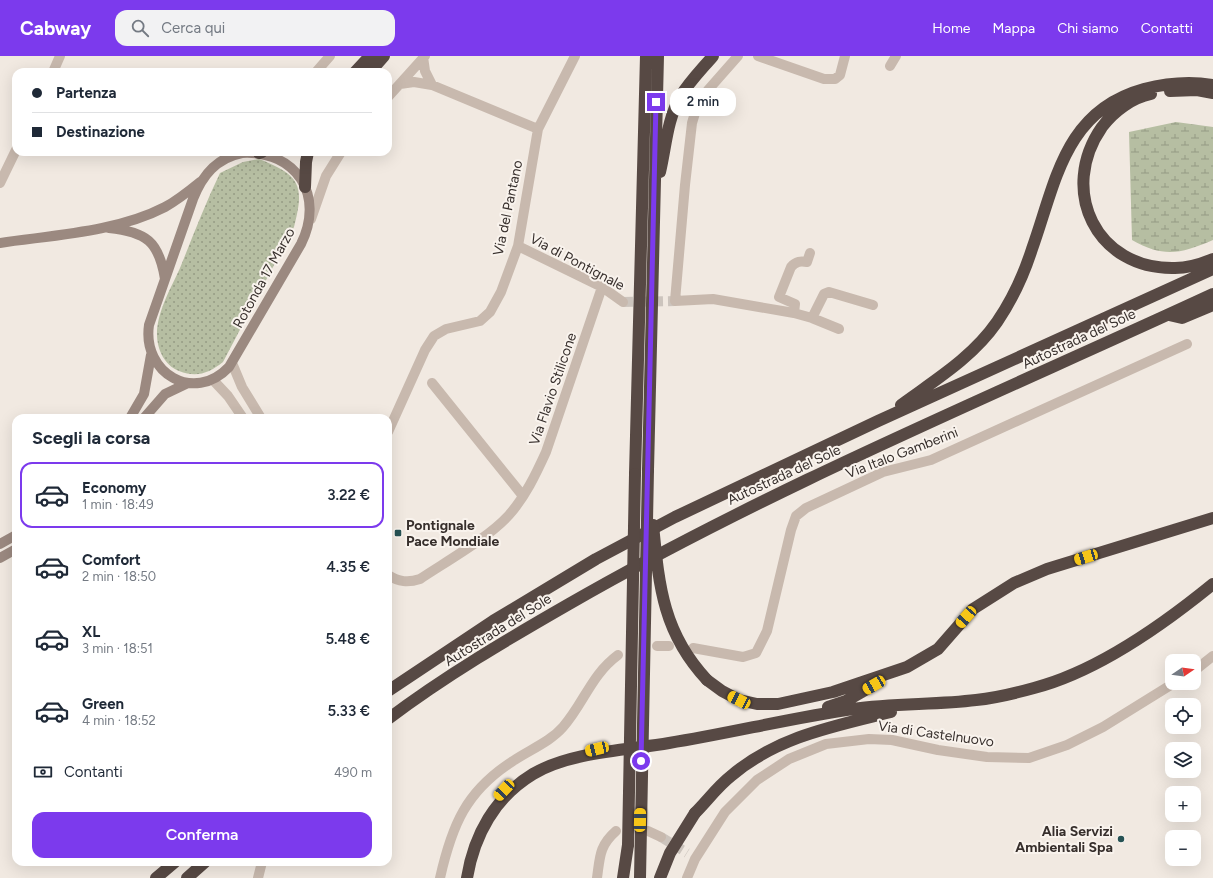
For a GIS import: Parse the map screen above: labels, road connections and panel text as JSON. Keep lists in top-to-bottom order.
{
  "streets": {
    "highway": ["Autostrada del Sole"],
    "main road": ["Rotonda 17 Marzo"],
    "street": [
      "Via del Pantano",
      "Via di Pontignale",
      "Via Flavio Stilicone",
      "Via Italo Gamberini",
      "Via di Castelnuovo"
    ]
  },
  "crossings": [
    ["Via del Pantano", "Via di Pontignale"],
    ["Via di Pontignale", "Via Flavio Stilicone"]
  ],
  "places": {
    "transit": ["Pontignale Pace Mondiale"],
    "other": ["Alia Servizi Ambientali Spa"]
  },
  "north": "right",
  "page": {
    "header": "Cabway",
    "search": "Cerca qui",
    "nav": [
      "Home",
      "Mappa",
      "Chi siamo",
      "Contatti"
    ],
    "banner": ["Partenza", "Destinazione"],
    "bubble": "2 min",
    "heading": "Scegli la corsa",
    "list": [
      {
        "name": "Economy",
        "note": "1 min · 18:49",
        "value": "3.22 €"
      },
      {
        "name": "Comfort",
        "note": "2 min · 18:50",
        "value": "4.35 €"
      },
      {
        "name": "XL",
        "note": "3 min · 18:51",
        "value": "5.48 €"
      },
      {
        "name": "Green",
        "note": "4 min · 18:52",
        "value": "5.33 €"
      }
    ],
    "map_buttons": ["+", "−"],
    "pay": ["Contanti", "490 m"],
    "buttons": "Conferma"
  }
}
